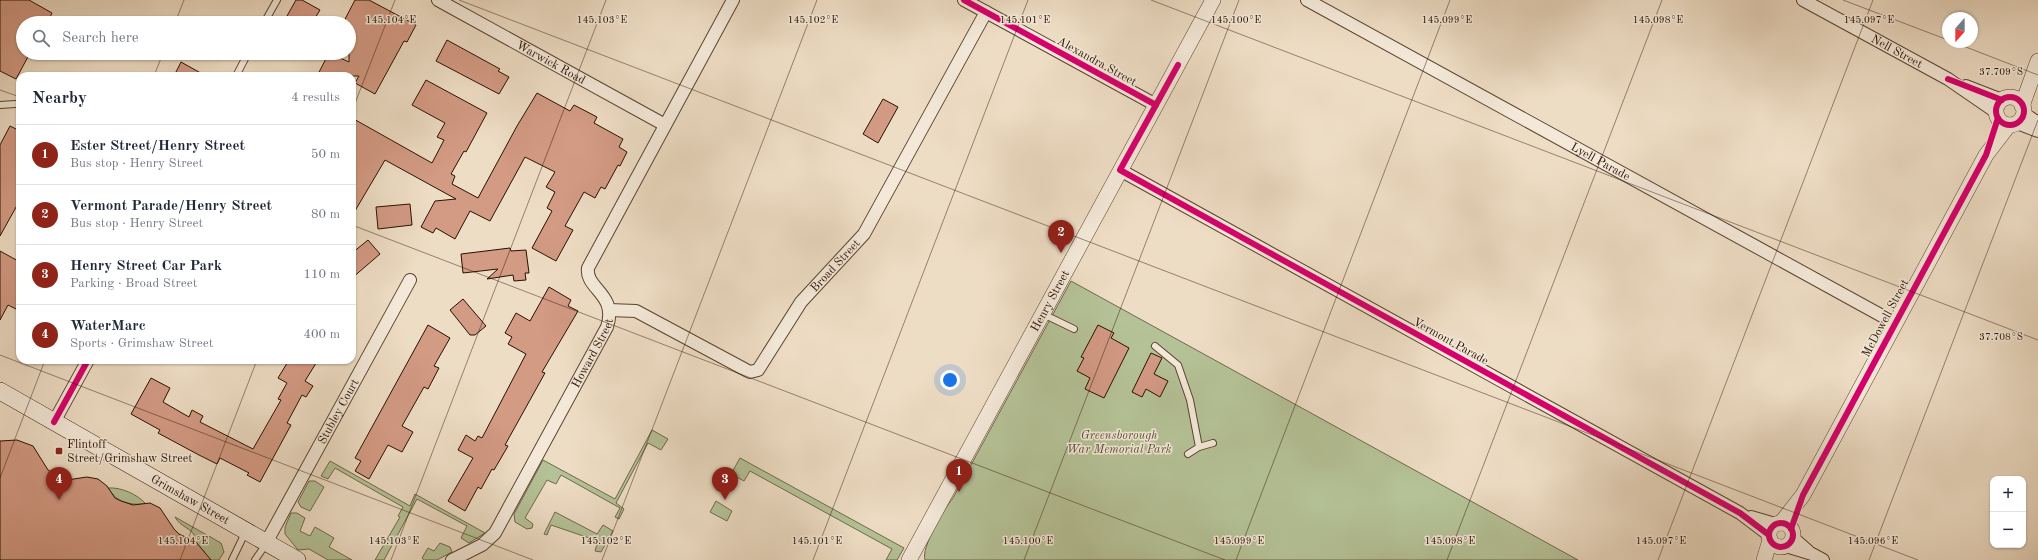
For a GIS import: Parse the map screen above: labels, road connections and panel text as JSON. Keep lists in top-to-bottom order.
{
  "streets": {
    "main road": ["Grimshaw Street"],
    "street": [
      "Nell Street",
      "Alexandra Street",
      "Warwick Road",
      "Lyell Parade",
      "Broad Street",
      "Henry Street",
      "McDowell Street",
      "Vermont Parade",
      "Howard Street",
      "Stubley Court"
    ]
  },
  "crossings": [
    ["Nell Street", "McDowell Street"],
    ["Alexandra Street", "Broad Street"],
    ["Alexandra Street", "Henry Street"],
    ["Warwick Road", "Howard Street"],
    ["Lyell Parade", "McDowell Street"],
    ["Broad Street", "Howard Street"],
    ["Henry Street", "Vermont Parade"],
    ["McDowell Street", "Vermont Parade"],
    ["Stubley Court", "Grimshaw Street"]
  ],
  "parks": ["Greensborough War Memorial Park"],
  "places": {
    "transit": ["Flintoff Street/Grimshaw Street"]
  },
  "north": "bottom",
  "page": {
    "search": "Search here",
    "heading": ["Nearby", "4 results"],
    "list": [
      {
        "mark": "1",
        "name": "Ester Street/Henry Street",
        "note": "Bus stop · Henry Street",
        "value": "50 m"
      },
      {
        "mark": "2",
        "name": "Vermont Parade/Henry Street",
        "note": "Bus stop · Henry Street",
        "value": "80 m"
      },
      {
        "mark": "3",
        "name": "Henry Street Car Park",
        "note": "Parking · Broad Street",
        "value": "110 m"
      },
      {
        "mark": "4",
        "name": "WaterMarc",
        "note": "Sports · Grimshaw Street",
        "value": "400 m"
      }
    ],
    "pins": [
      "2",
      "1",
      "3",
      "4"
    ],
    "map_buttons": ["+", "−"]
  },
  "coordinates": [
    "145.097°E",
    "145.104°E",
    "145.103°E",
    "145.102°E",
    "145.101°E",
    "145.100°E",
    "145.099°E",
    "145.098°E",
    "37.709°S",
    "37.708°S",
    "145.096°E"
  ]
}
